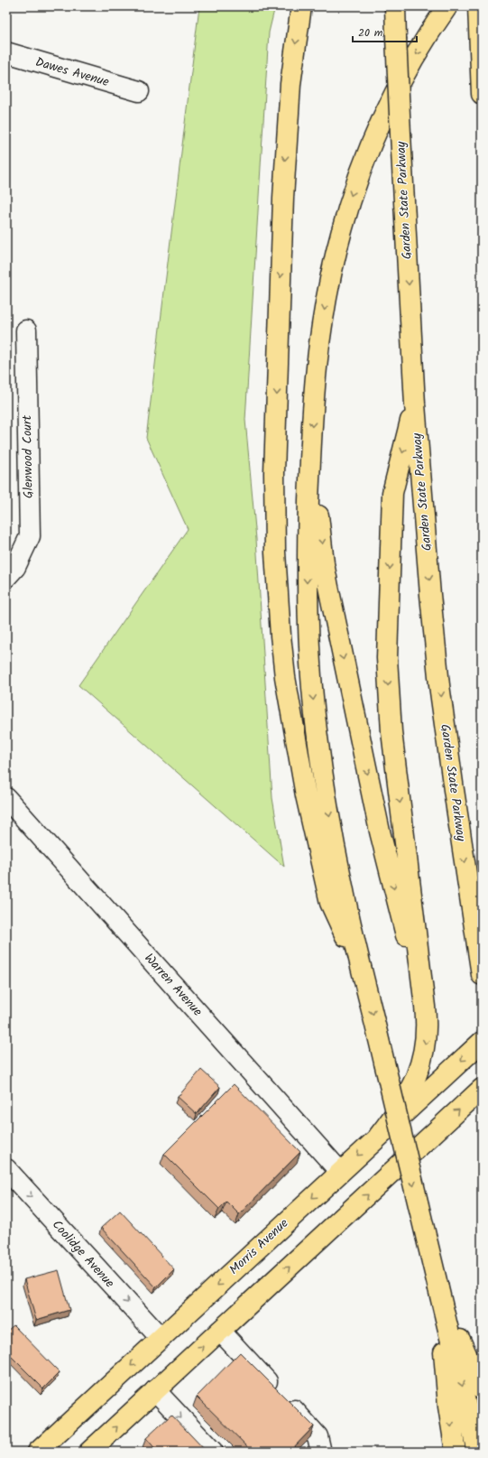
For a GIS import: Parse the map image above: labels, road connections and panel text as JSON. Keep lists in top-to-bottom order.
{
  "streets": {
    "main road": ["Garden State Parkway", "Morris Avenue"],
    "street": [
      "Dawes Avenue",
      "Glenwood Court",
      "Warren Avenue",
      "Coolidge Avenue"
    ]
  },
  "crossings": [
    ["Warren Avenue", "Morris Avenue"],
    ["Morris Avenue", "Coolidge Avenue"]
  ],
  "one_way": ["Coolidge Avenue"],
  "scale_bar": "20 m"
}
